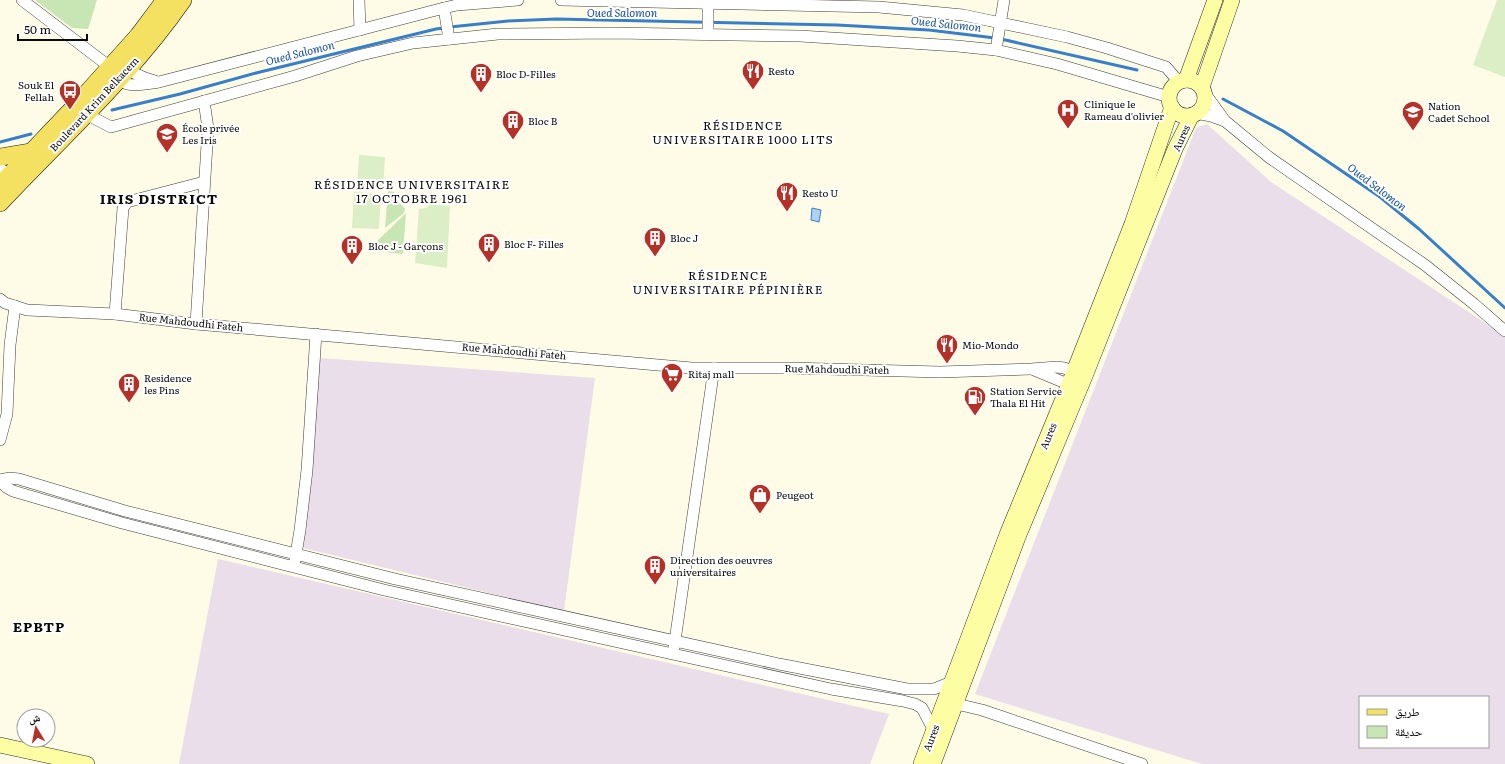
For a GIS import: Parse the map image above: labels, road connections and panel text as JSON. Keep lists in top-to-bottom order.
{
  "streets": {
    "main road": ["Boulevard Krim Belkacem"],
    "street": ["Aures", "Rue Mahdoudhi Fateh"]
  },
  "crossings": [
    ["Aures", "Rue Mahdoudhi Fateh"]
  ],
  "districts": [
    "RÉSIDENCE UNIVERSITAIRE 1000 LITS",
    "RÉSIDENCE UNIVERSITAIRE 17 OCTOBRE 1961",
    "IRIS DISTRICT",
    "RÉSIDENCE UNIVERSITAIRE PÉPINIÈRE",
    "EPBTP"
  ],
  "water": ["Oued Salomon"],
  "places": {
    "restaurant": ["Resto", "Resto U", "Mio-Mondo"],
    "building": [
      "Bloc D-Filles",
      "Bloc B",
      "Bloc J",
      "Bloc F- Filles",
      "Bloc J - Garçons",
      "Residence les Pins",
      "Direction des oeuvres universitaires"
    ],
    "bus stop": ["Souk El Fellah"],
    "hospital": ["Clinique le Rameau d'olivier"],
    "school or university": ["Nation Cadet School", "École privée Les Iris"],
    "supermarket": ["Ritaj mall"],
    "fuel station": ["Station Service Thala El Hit"],
    "shop": ["Peugeot"]
  },
  "legend": ["طريق", "حديقة"],
  "scale_bar": "50 m",
  "north": "top"
}
